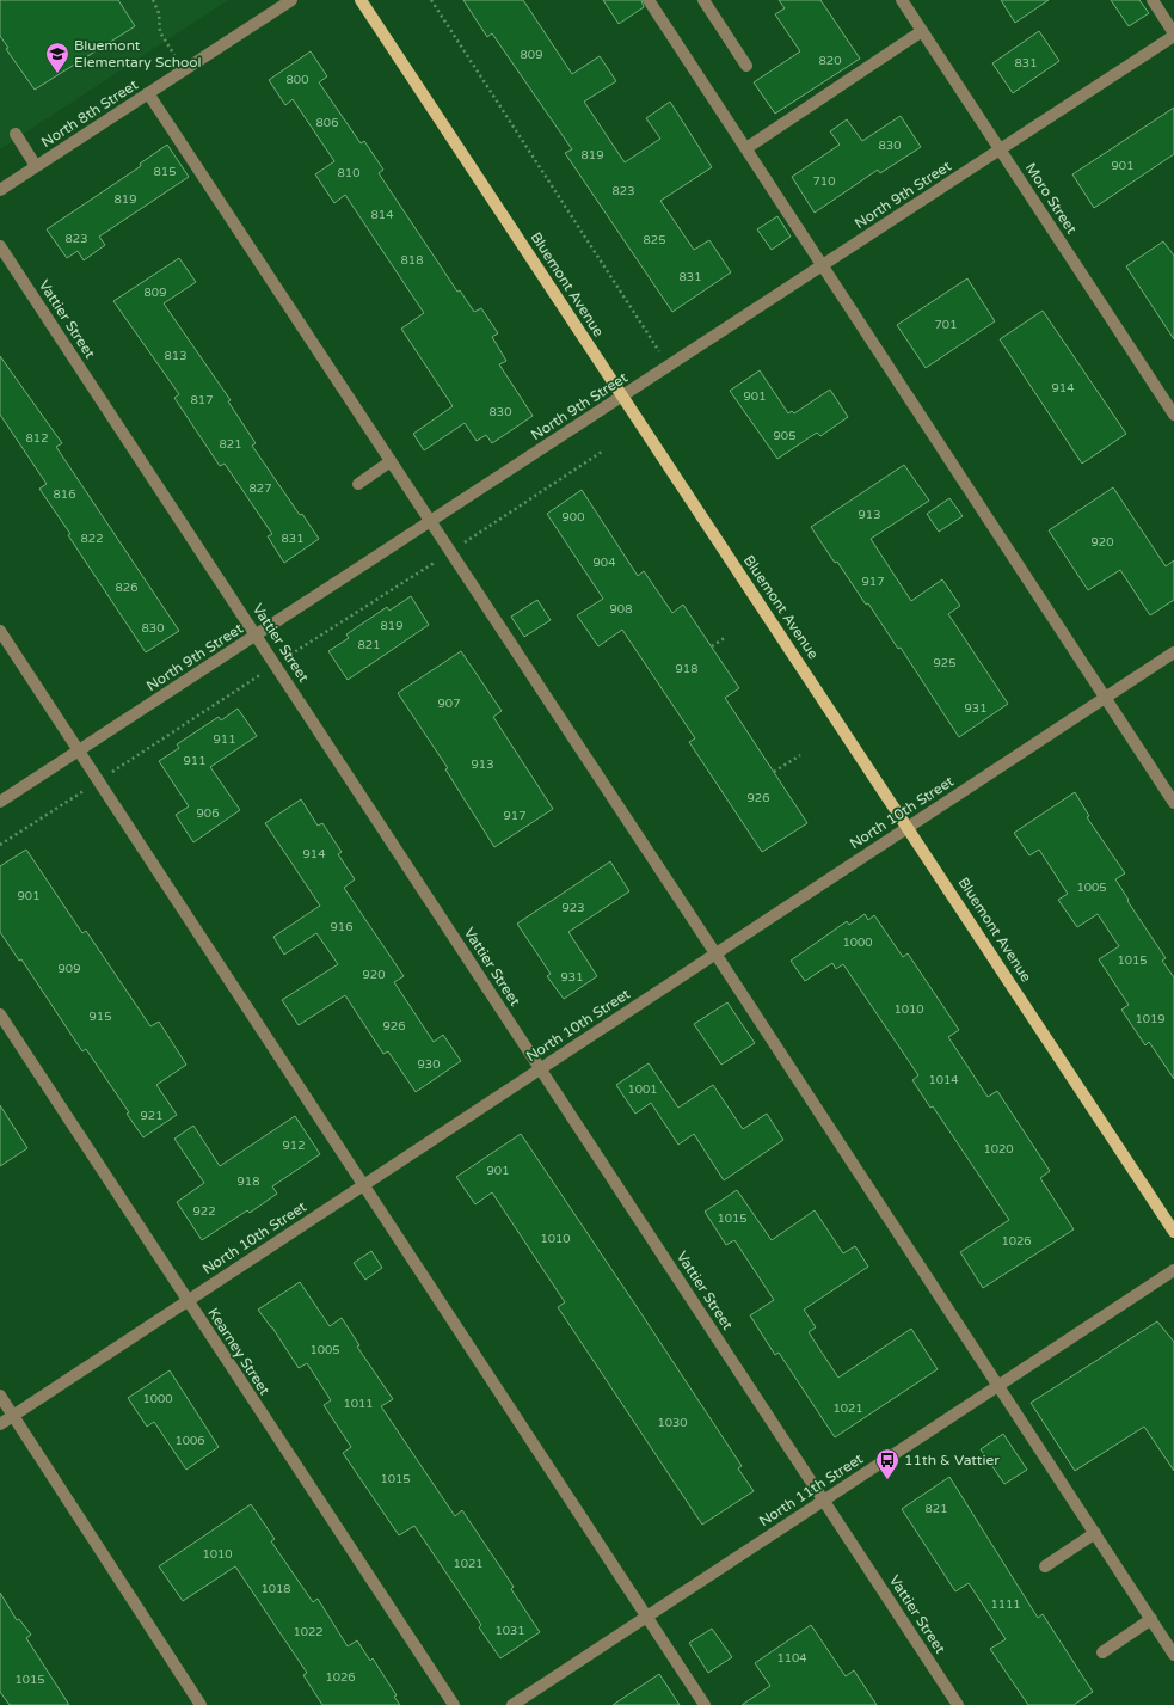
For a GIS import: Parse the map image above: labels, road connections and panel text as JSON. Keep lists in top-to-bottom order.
{
  "streets": {
    "main road": ["Bluemont Avenue"],
    "street": [
      "North 8th Street",
      "North 9th Street",
      "Moro Street",
      "Vattier Street",
      "North 10th Street",
      "Kearney Street",
      "North 11th Street"
    ]
  },
  "crossings": [
    ["North 9th Street", "Moro Street"],
    ["North 9th Street", "Bluemont Avenue"],
    ["North 9th Street", "Vattier Street"],
    ["Bluemont Avenue", "North 10th Street"],
    ["Vattier Street", "North 10th Street"],
    ["Vattier Street", "North 11th Street"],
    ["North 10th Street", "Kearney Street"]
  ],
  "places": {
    "school or university": ["Bluemont Elementary School"],
    "bus stop": ["11th & Vattier"]
  },
  "house_numbers": [
    "809",
    "820",
    "831",
    "800",
    "806",
    "830",
    "819",
    "901",
    "815",
    "810",
    "710",
    "823",
    "819",
    "814",
    "823",
    "825",
    "818",
    "831",
    "809",
    "701",
    "813",
    "914",
    "901",
    "817",
    "830",
    "905",
    "812",
    "821",
    "827",
    "816",
    "913",
    "900",
    "822",
    "831",
    "920",
    "904",
    "917",
    "826",
    "908",
    "819",
    "830",
    "821",
    "925",
    "918",
    "907",
    "931",
    "911",
    "911",
    "913",
    "926",
    "906",
    "917",
    "914",
    "1005",
    "901",
    "923",
    "916",
    "1000",
    "1015",
    "909",
    "920",
    "931",
    "1010",
    "915",
    "1019",
    "926",
    "930",
    "1014",
    "1001",
    "921",
    "912",
    "1020",
    "901",
    "918",
    "922",
    "1015",
    "1010",
    "1026",
    "1005",
    "1000",
    "1011",
    "1021",
    "1030",
    "1006",
    "1015",
    "821",
    "1010",
    "1021",
    "1018",
    "1111",
    "1031",
    "1022",
    "1104",
    "1026",
    "1015"
  ]
}
